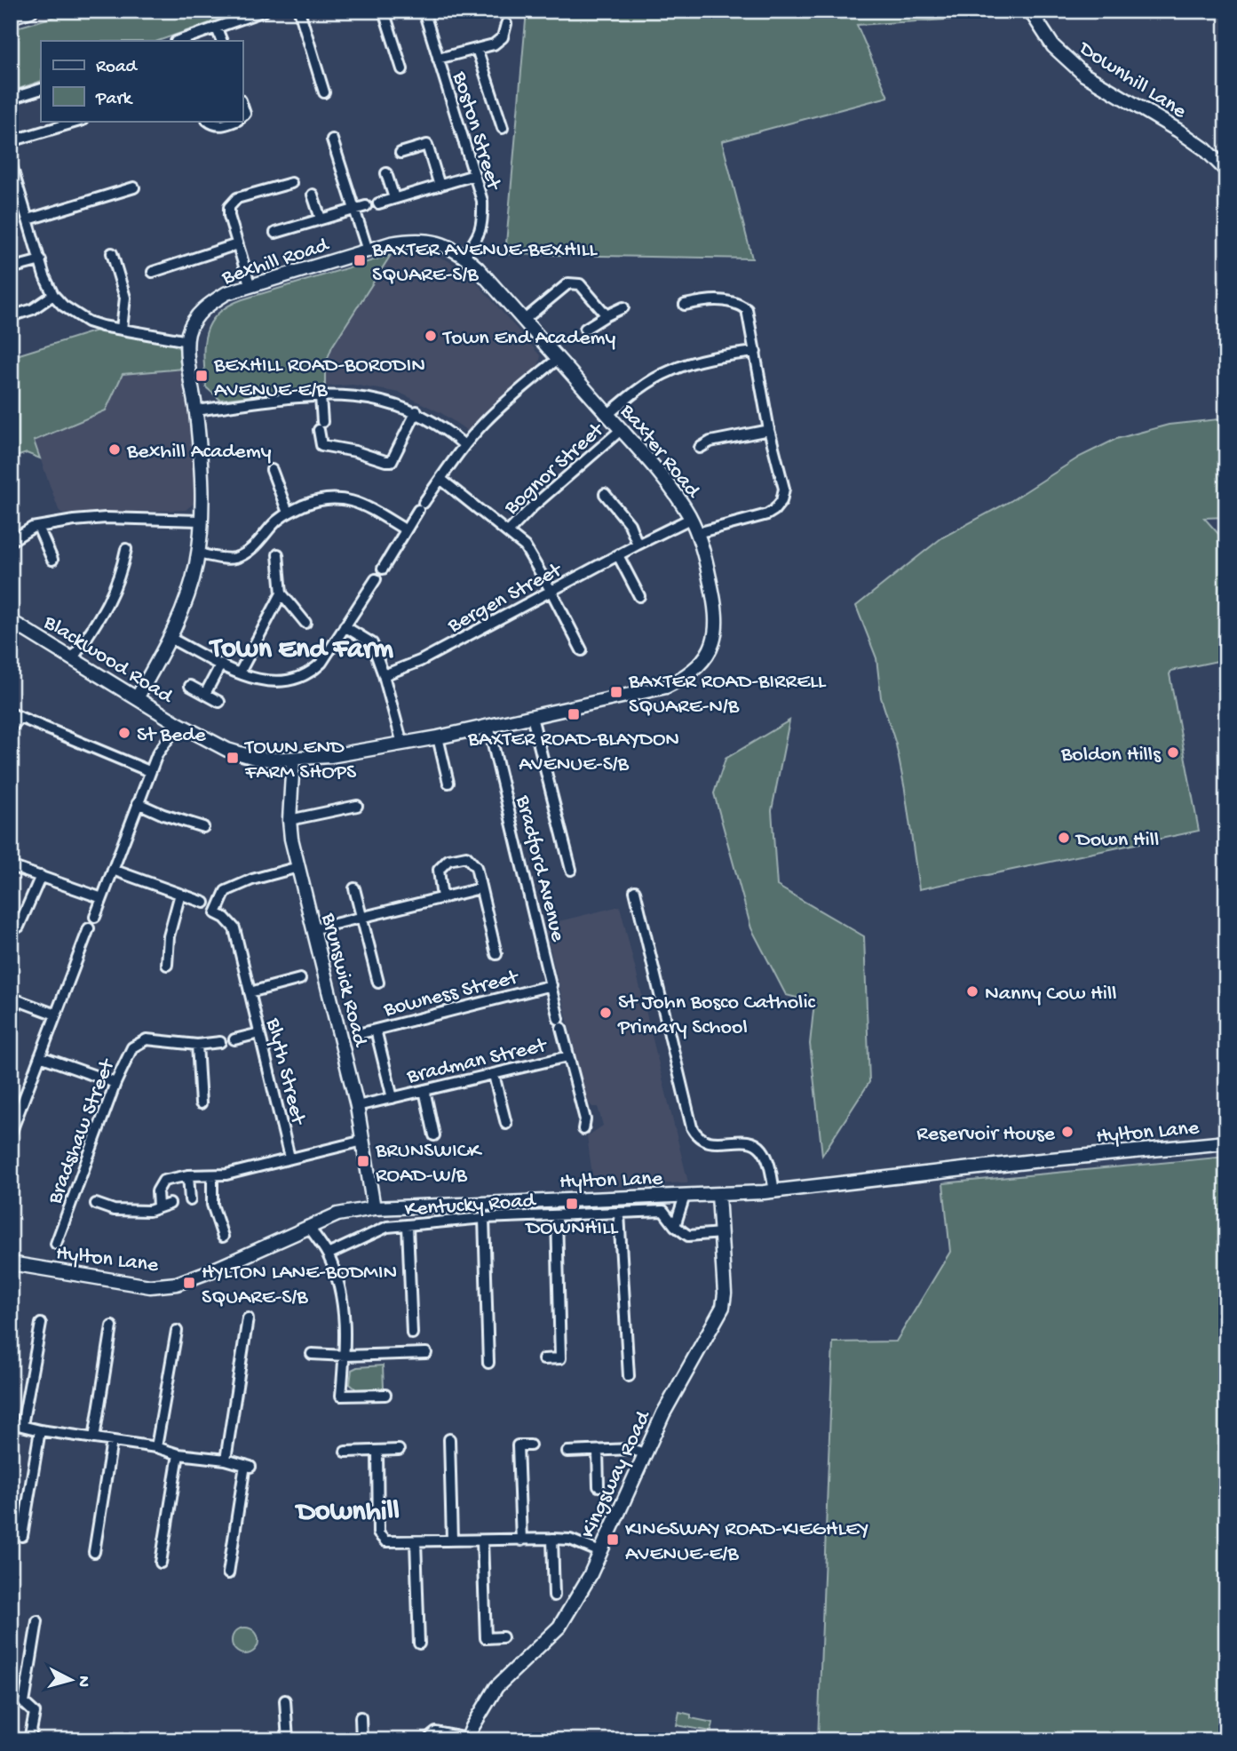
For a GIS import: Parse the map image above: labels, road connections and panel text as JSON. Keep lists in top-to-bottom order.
{
  "streets": {
    "street": [
      "Downhill Lane",
      "Boston Street",
      "Bexhill Road",
      "Baxter Road",
      "Bognor Street",
      "Bergen Street",
      "Blackwood Road",
      "Bradford Avenue",
      "Brunswick Road",
      "Bowness Street",
      "Bradman Street",
      "Blyth Street",
      "Hylton Lane",
      "Bradshaw Street",
      "Kentucky Road",
      "Kingsway Road"
    ]
  },
  "crossings": [
    ["Boston Street", "Bexhill Road"],
    ["Boston Street", "Baxter Road"],
    ["Bexhill Road", "Baxter Road"],
    ["Bexhill Road", "Blackwood Road"],
    ["Baxter Road", "Bognor Street"],
    ["Baxter Road", "Bergen Street"],
    ["Baxter Road", "Blackwood Road"],
    ["Baxter Road", "Bradford Avenue"],
    ["Blackwood Road", "Brunswick Road"],
    ["Bradford Avenue", "Bowness Street"],
    ["Bradford Avenue", "Bradman Street"],
    ["Brunswick Road", "Bradman Street"],
    ["Brunswick Road", "Blyth Street"],
    ["Brunswick Road", "Hylton Lane"],
    ["Bowness Street", "Bradman Street"],
    ["Hylton Lane", "Kingsway Road"],
    ["Kentucky Road", "Kingsway Road"]
  ],
  "districts": ["Town End Farm", "Downhill"],
  "places": {
    "transit": [
      "BAXTER AVENUE-BEXHILL SQUARE-S/B",
      "BEXHILL ROAD-BORODIN AVENUE-E/B",
      "BAXTER ROAD-BIRRELL SQUARE-N/B",
      "BAXTER ROAD-BLAYDON AVENUE-S/B",
      "TOWN END FARM SHOPS",
      "BRUNSWICK ROAD-W/B",
      "DOWNHILL",
      "HYLTON LANE-BODMIN SQUARE-S/B",
      "KINGSWAY ROAD-KIEGHLEY AVENUE-E/B"
    ],
    "other": [
      "Town End Academy",
      "Bexhill Academy",
      "St Bede",
      "Boldon Hills",
      "Down Hill",
      "Nanny Cow Hill",
      "St John Bosco Catholic Primary School",
      "Reservoir House"
    ]
  },
  "legend": ["Road", "Park"],
  "north": "right"
}
